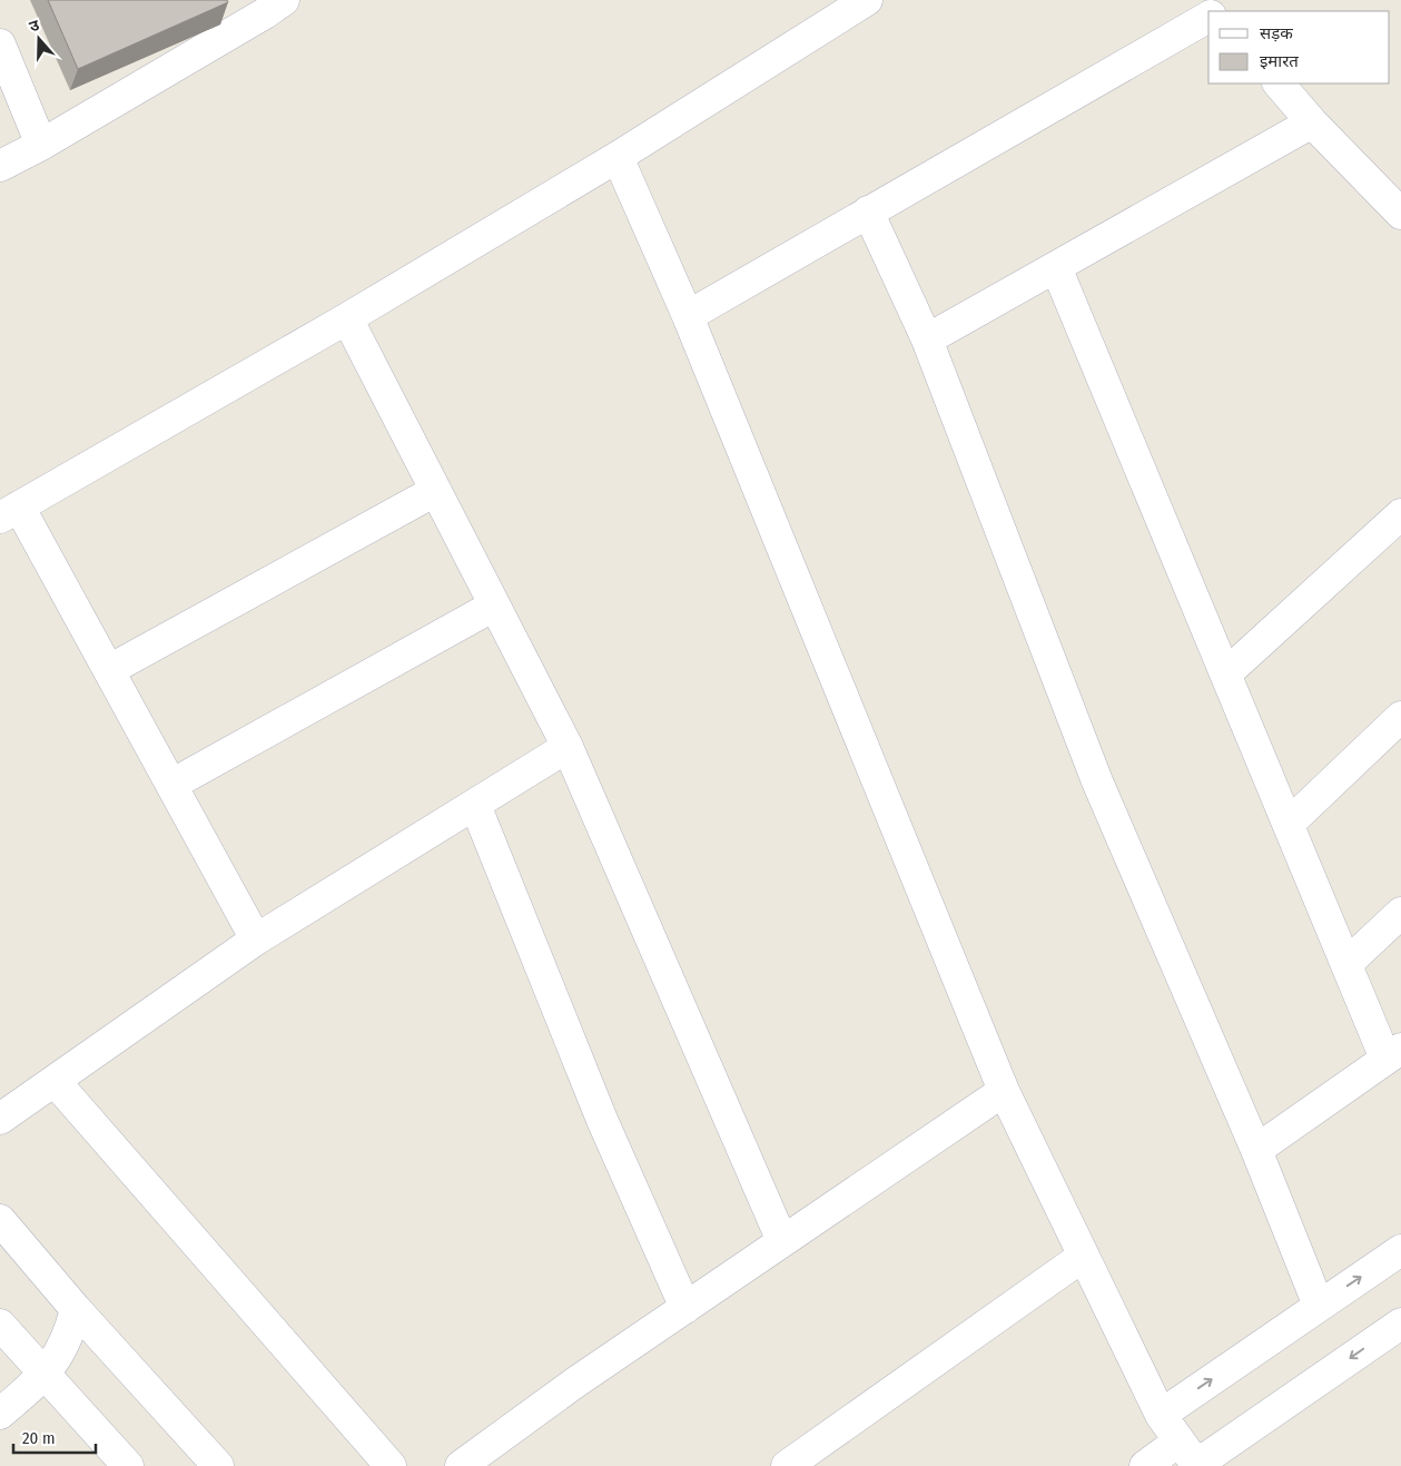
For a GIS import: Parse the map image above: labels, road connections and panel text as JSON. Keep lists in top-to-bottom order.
{
  "legend": ["सड़क", "इमारत"],
  "scale_bar": "20 m",
  "north": "top"
}
